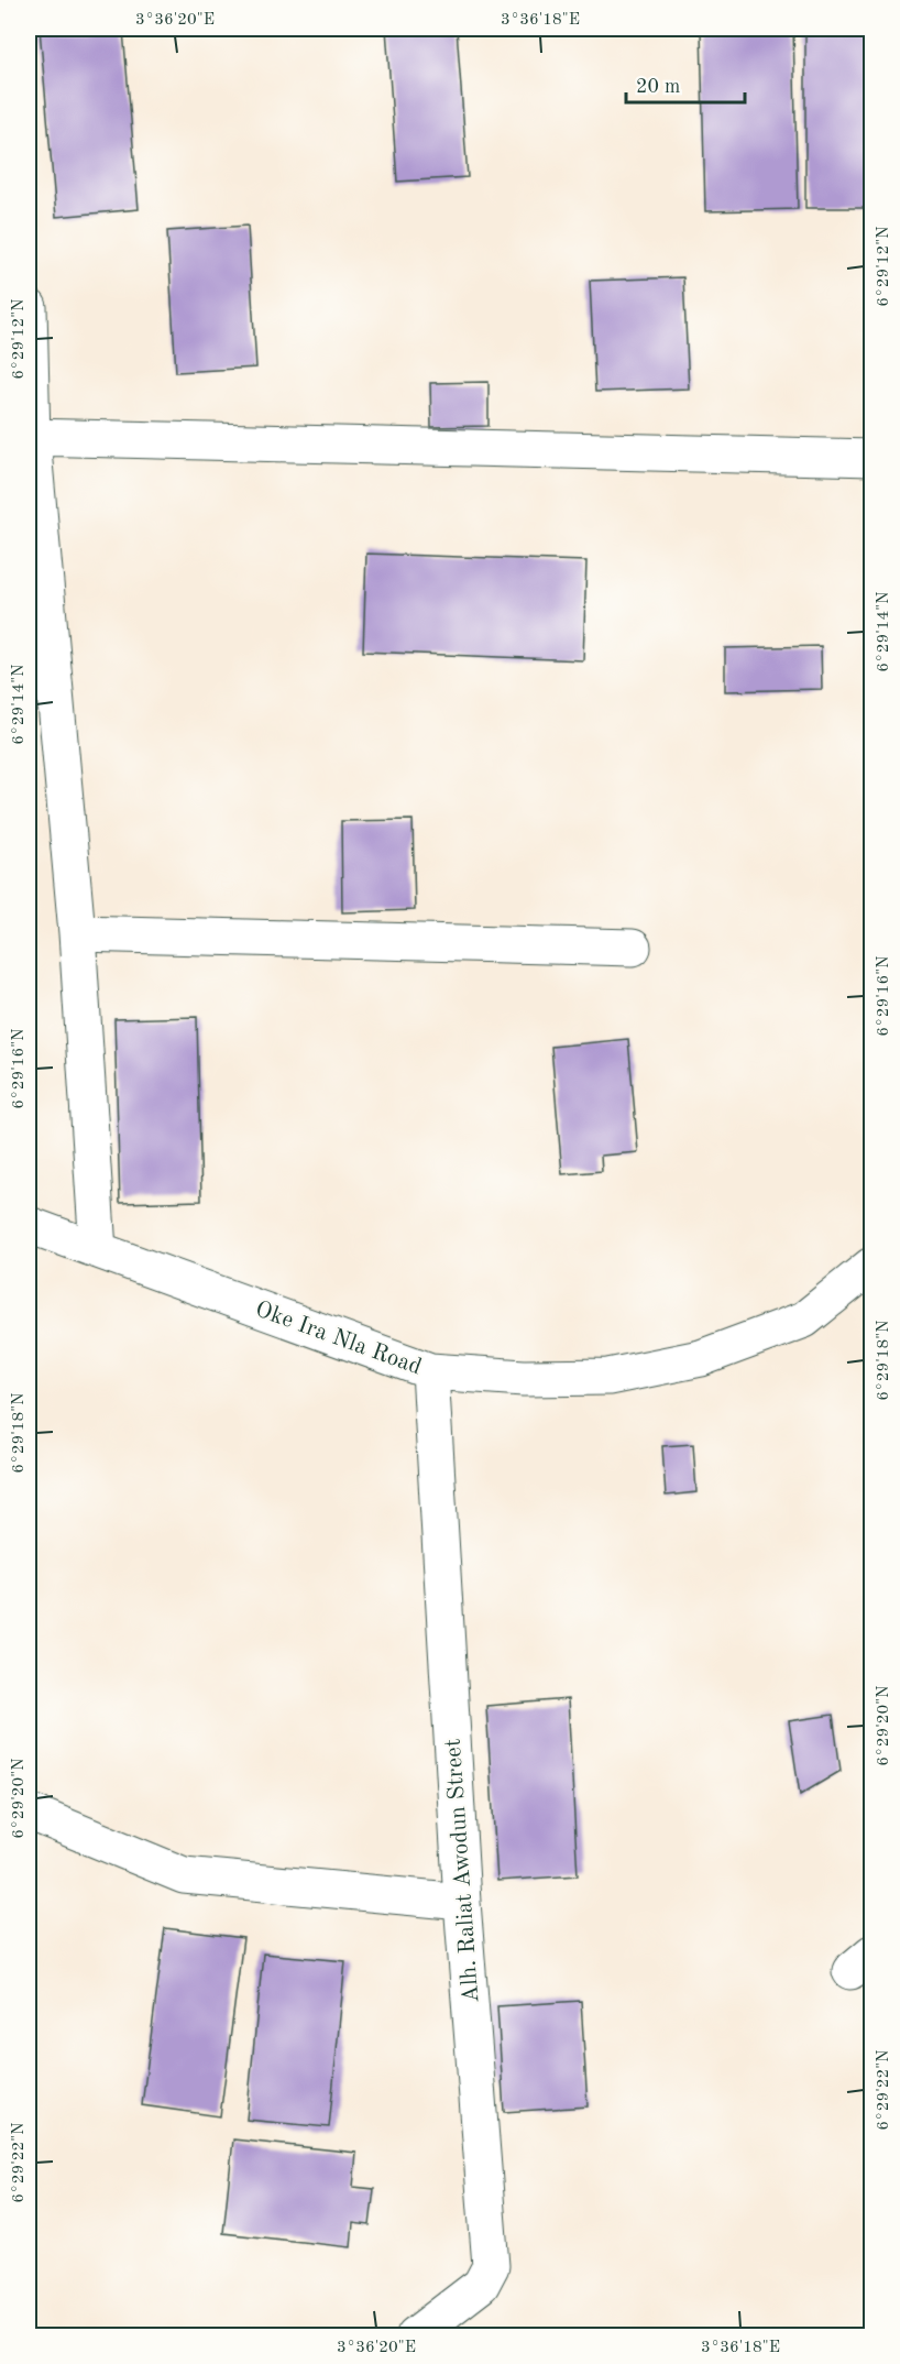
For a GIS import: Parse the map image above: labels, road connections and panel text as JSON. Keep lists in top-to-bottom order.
{
  "streets": {
    "street": ["Oke Ira Nla Road", "Alh. Raliat Awodun Street"]
  },
  "crossings": [
    ["Oke Ira Nla Road", "Alh. Raliat Awodun Street"]
  ],
  "scale_bar": "20 m",
  "coordinates": [
    "3°36'20\"E",
    "3°36'18\"E",
    "6°29'12\"N",
    "6°29'14\"N",
    "6°29'16\"N",
    "6°29'18\"N",
    "6°29'20\"N",
    "6°29'22\"N"
  ]
}
